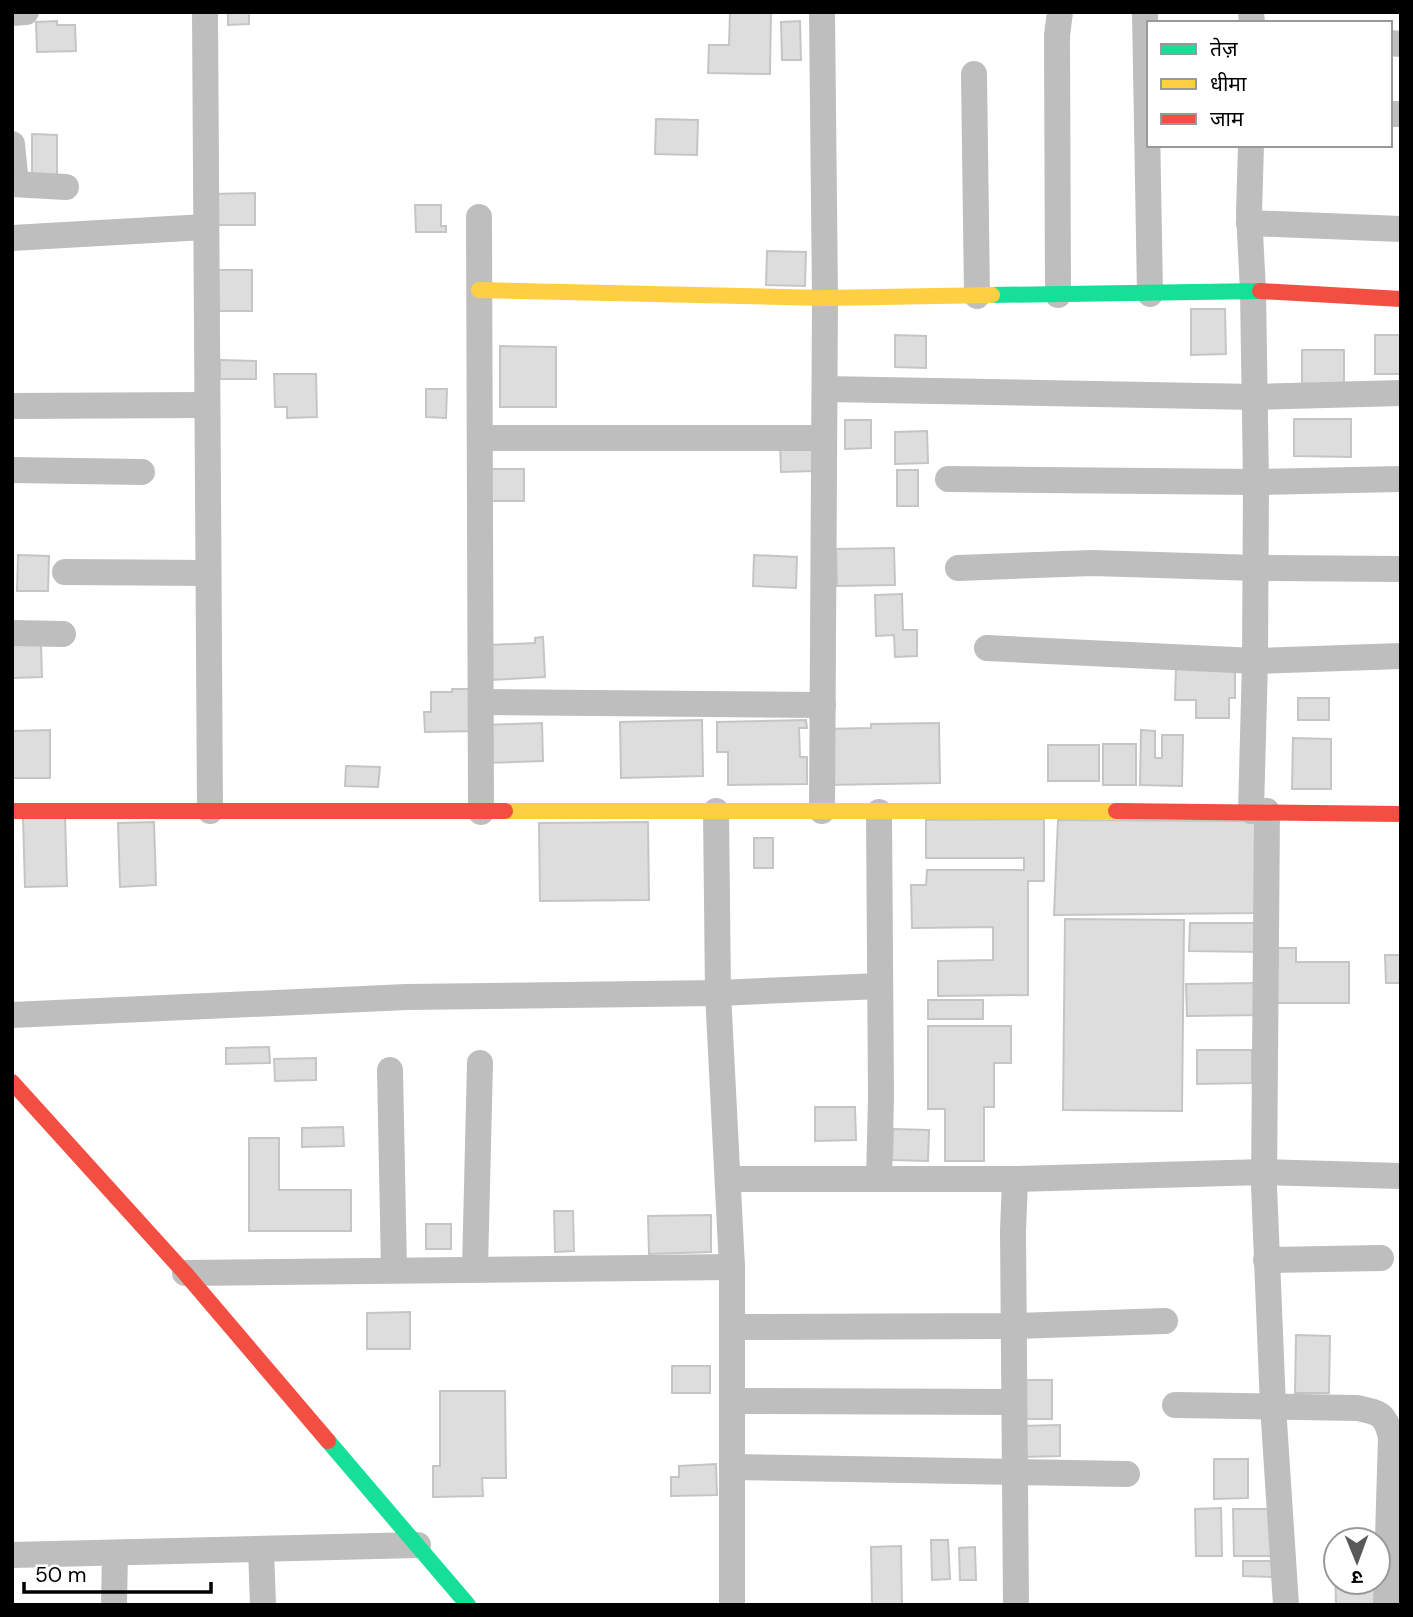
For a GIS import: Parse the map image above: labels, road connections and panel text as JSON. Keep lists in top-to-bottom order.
{
  "legend": ["तेज़", "धीमा", "जाम"],
  "scale_bar": "50 m",
  "north": "bottom"
}
